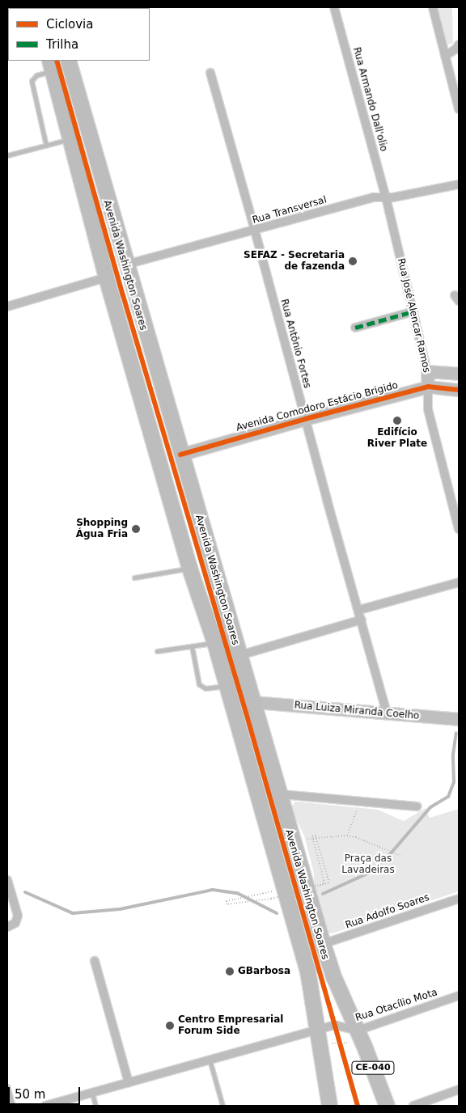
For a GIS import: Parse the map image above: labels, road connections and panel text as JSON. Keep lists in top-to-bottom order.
{
  "streets": {
    "highway": ["Avenida Washington Soares", "CE-040"],
    "main road": ["Rua José Alencar Ramos", "Avenida Comodoro Estácio Brigido", "Rua Luiza Miranda Coelho"],
    "street": [
      "Rua Armando Dall'olio",
      "Rua Transversal",
      "Rua Antônio Fortes",
      "Rua Adolfo Soares",
      "Rua Otacílio Mota"
    ]
  },
  "crossings": [
    ["Rua Armando Dall'olio", "Rua Transversal"],
    ["Rua Armando Dall'olio", "Rua José Alencar Ramos"],
    ["Rua Transversal", "Avenida Washington Soares"],
    ["Rua Transversal", "Rua José Alencar Ramos"],
    ["Rua Transversal", "Rua Antônio Fortes"],
    ["Avenida Washington Soares", "Avenida Comodoro Estácio Brigido"],
    ["Avenida Washington Soares", "Rua Luiza Miranda Coelho"],
    ["Avenida Washington Soares", "Rua Adolfo Soares"],
    ["Avenida Washington Soares", "Rua Otacílio Mota"],
    ["Rua José Alencar Ramos", "Avenida Comodoro Estácio Brigido"],
    ["Rua Antônio Fortes", "Avenida Comodoro Estácio Brigido"],
    ["Rua Antônio Fortes", "Rua Luiza Miranda Coelho"]
  ],
  "parks": ["Praça das Lavadeiras"],
  "places": [
    "SEFAZ - Secretaria de fazenda",
    "Edifício River Plate",
    "Shopping Água Fria",
    "GBarbosa",
    "Centro Empresarial Forum Side"
  ],
  "legend": ["Ciclovia", "Trilha"],
  "scale_bar": "50 m"
}
